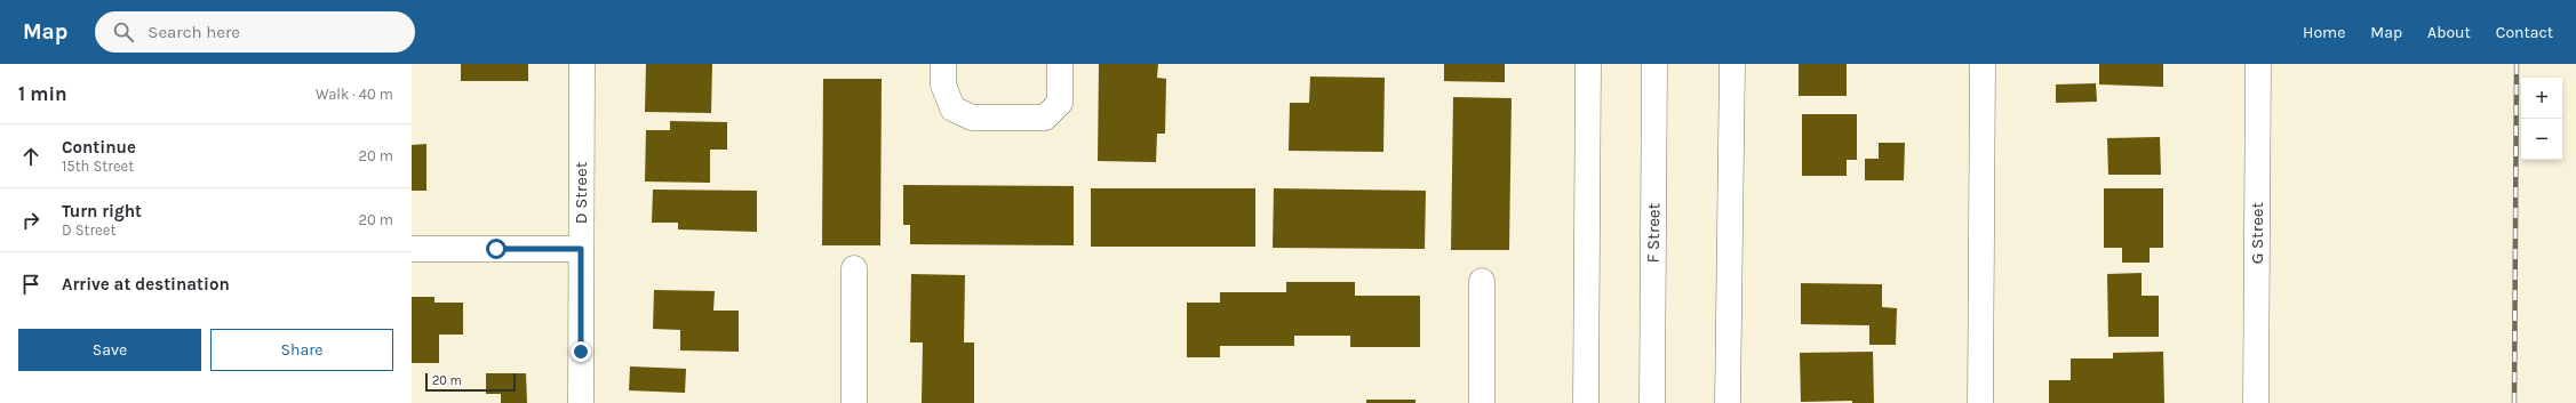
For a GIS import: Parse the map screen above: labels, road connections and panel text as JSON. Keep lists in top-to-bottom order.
{
  "streets": {
    "street": ["D Street", "F Street", "G Street"]
  },
  "scale_bar": "20 m",
  "page": {
    "header": "Map",
    "search": "Search here",
    "nav": [
      "Home",
      "Map",
      "About",
      "Contact"
    ],
    "heading": ["1 min", "Walk · 40 m"],
    "map_buttons": ["+", "−"],
    "list": [
      ["Continue", "15th Street", "20 m"],
      ["Turn right", "D Street", "20 m"],
      "Arrive at destination"
    ],
    "buttons": ["Save", "Share"],
    "scale": "20 m"
  }
}
